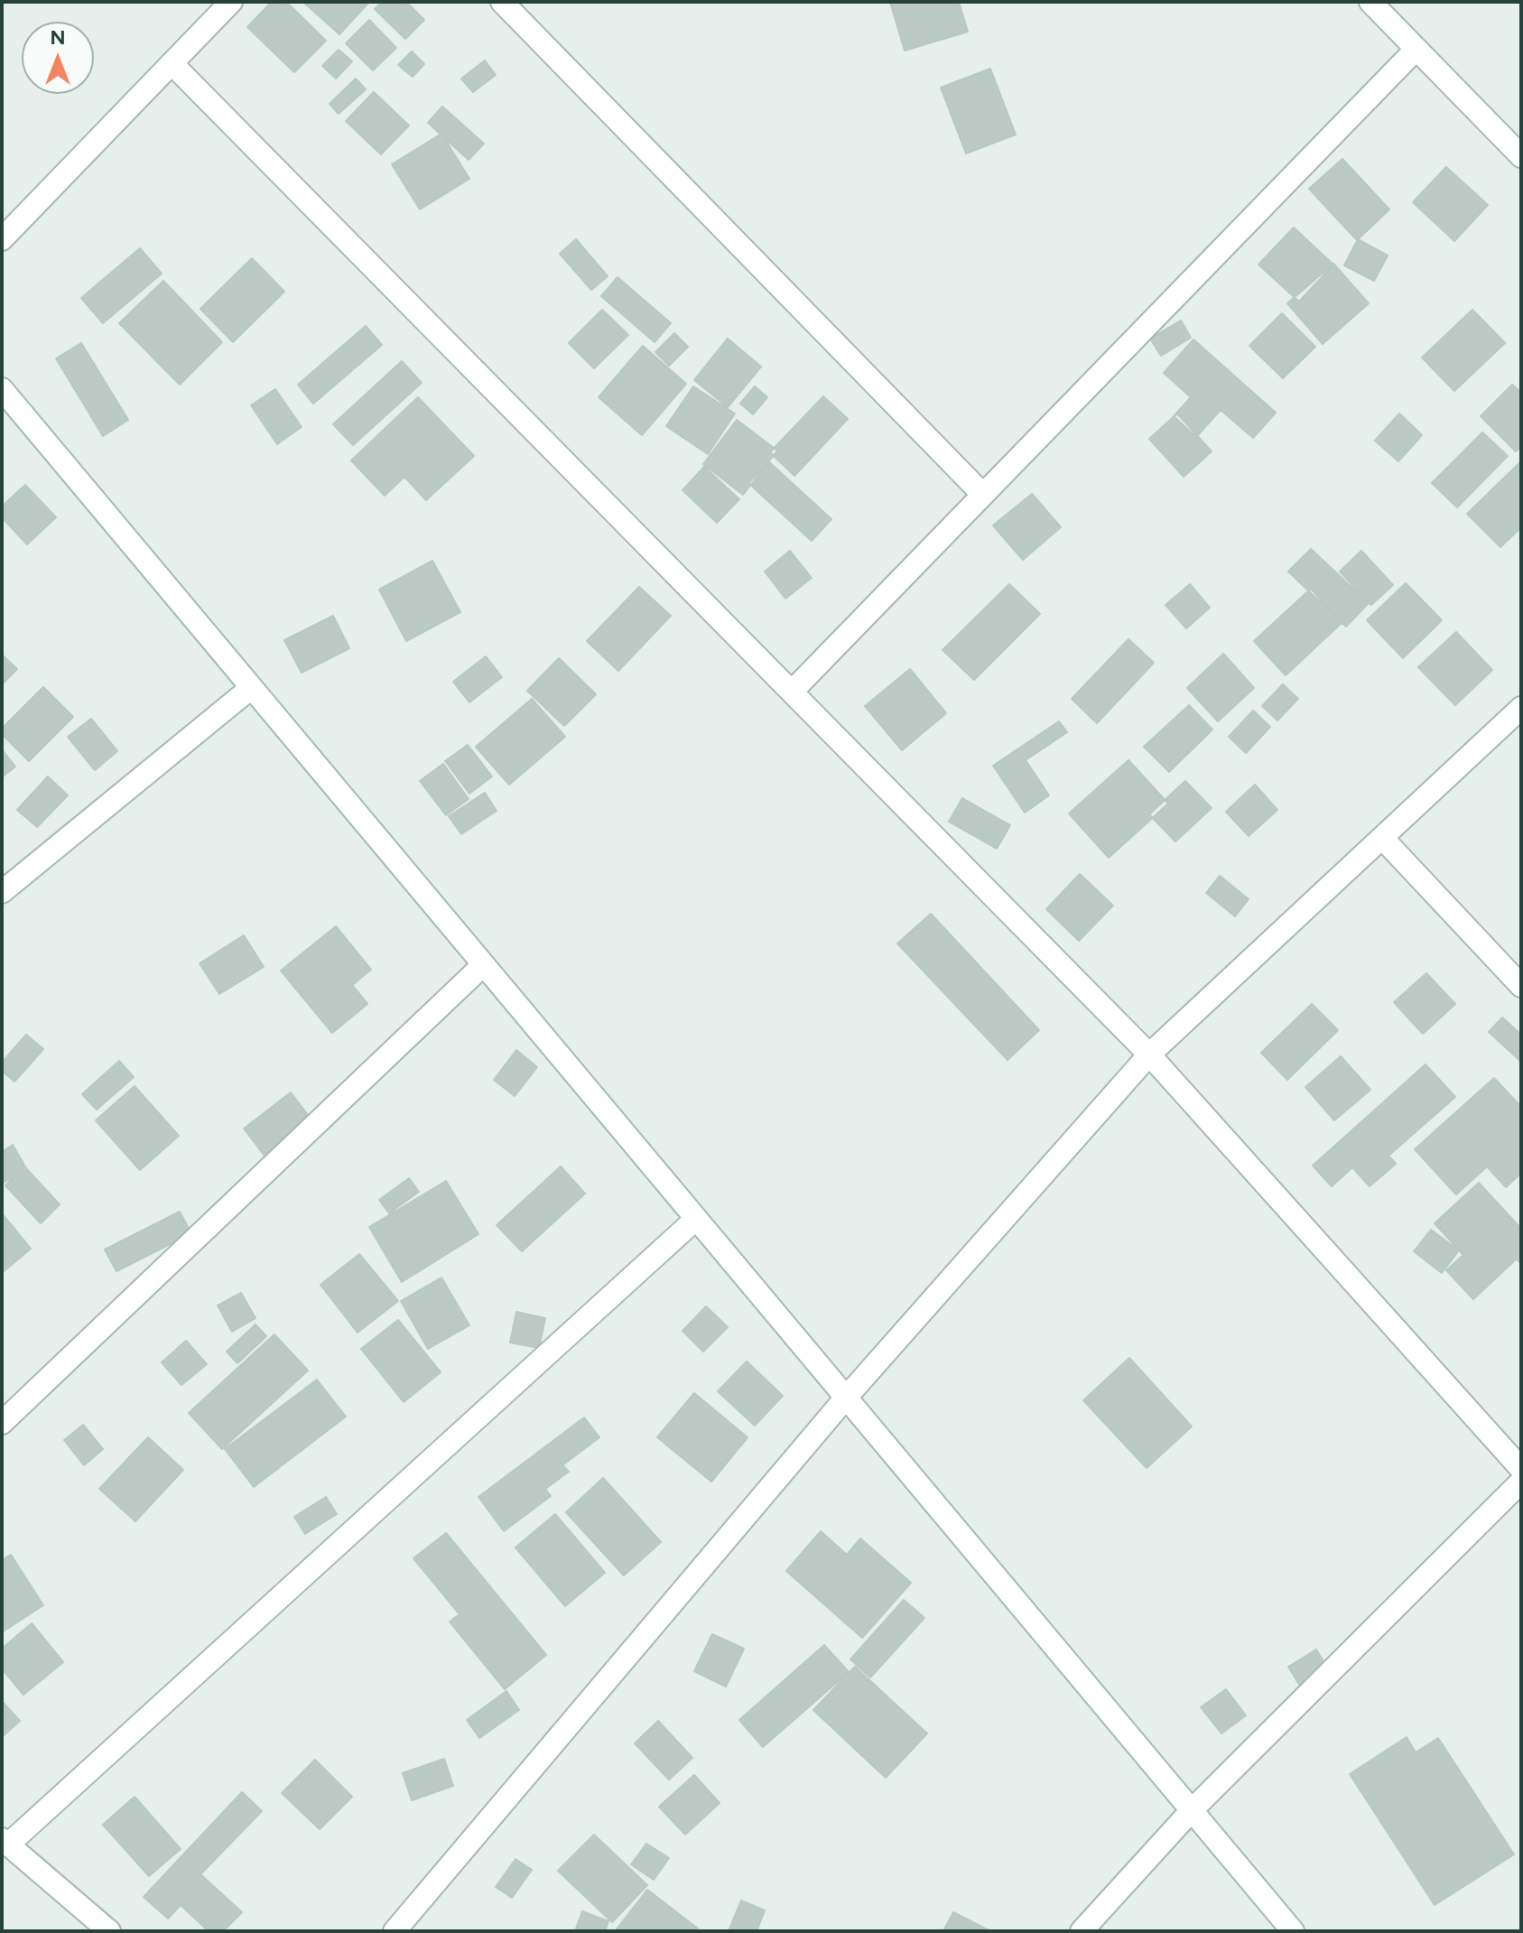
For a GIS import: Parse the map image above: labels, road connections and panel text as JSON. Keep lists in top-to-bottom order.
{
  "north": "top"
}
